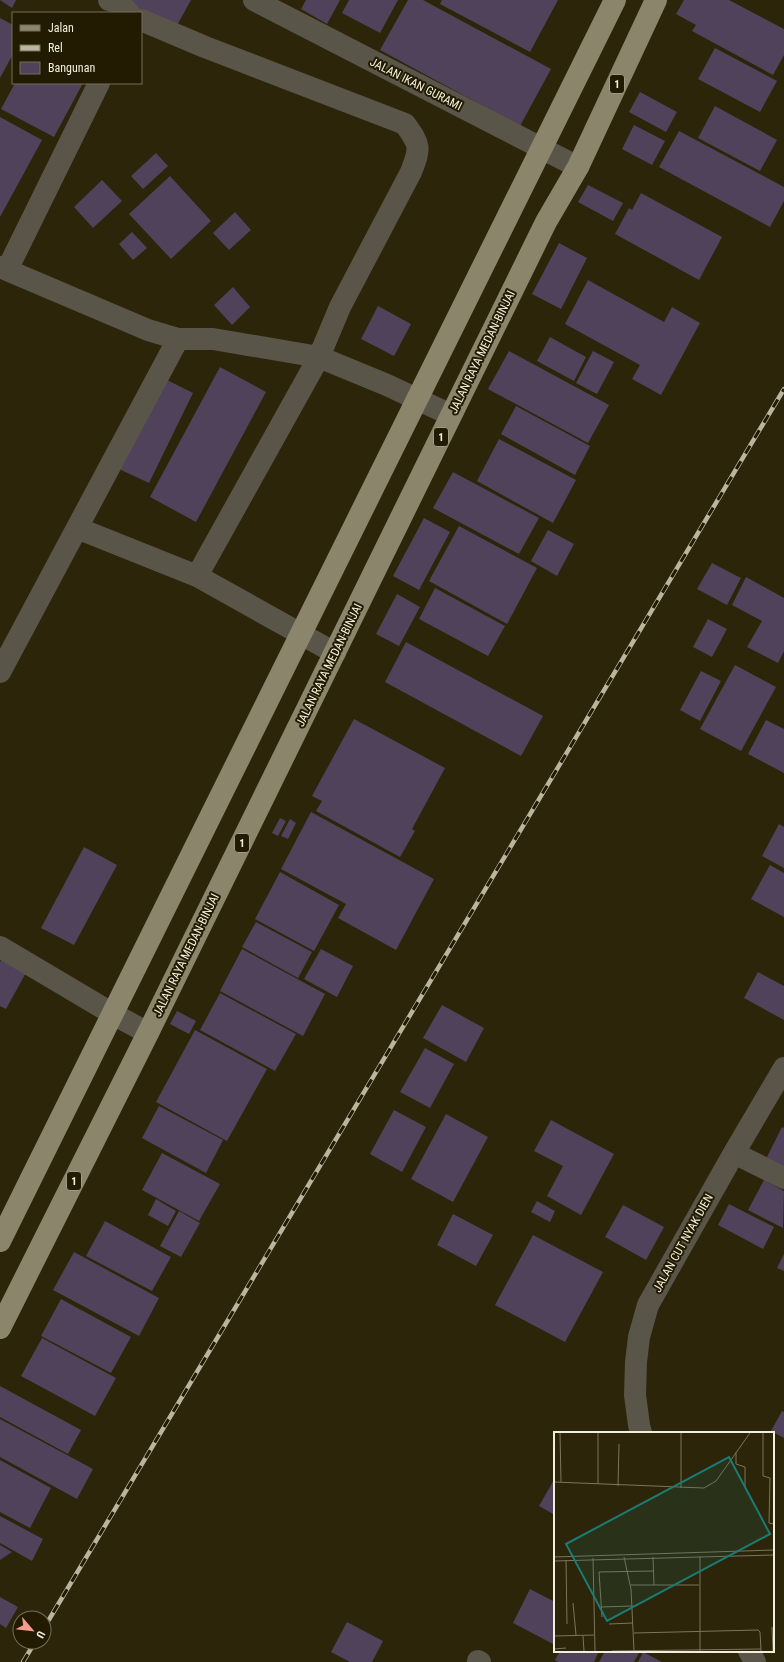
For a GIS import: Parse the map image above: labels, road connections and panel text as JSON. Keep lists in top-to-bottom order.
{
  "streets": {
    "main road": ["1", "JALAN RAYA MEDAN-BINJAI"],
    "street": ["JALAN IKAN GURAMI", "JALAN CUT NYAK DIEN"]
  },
  "crossings": [
    ["JALAN IKAN GURAMI", "JALAN RAYA MEDAN-BINJAI"]
  ],
  "legend": ["Jalan", "Rel", "Bangunan"],
  "north": "bottom right"
}
